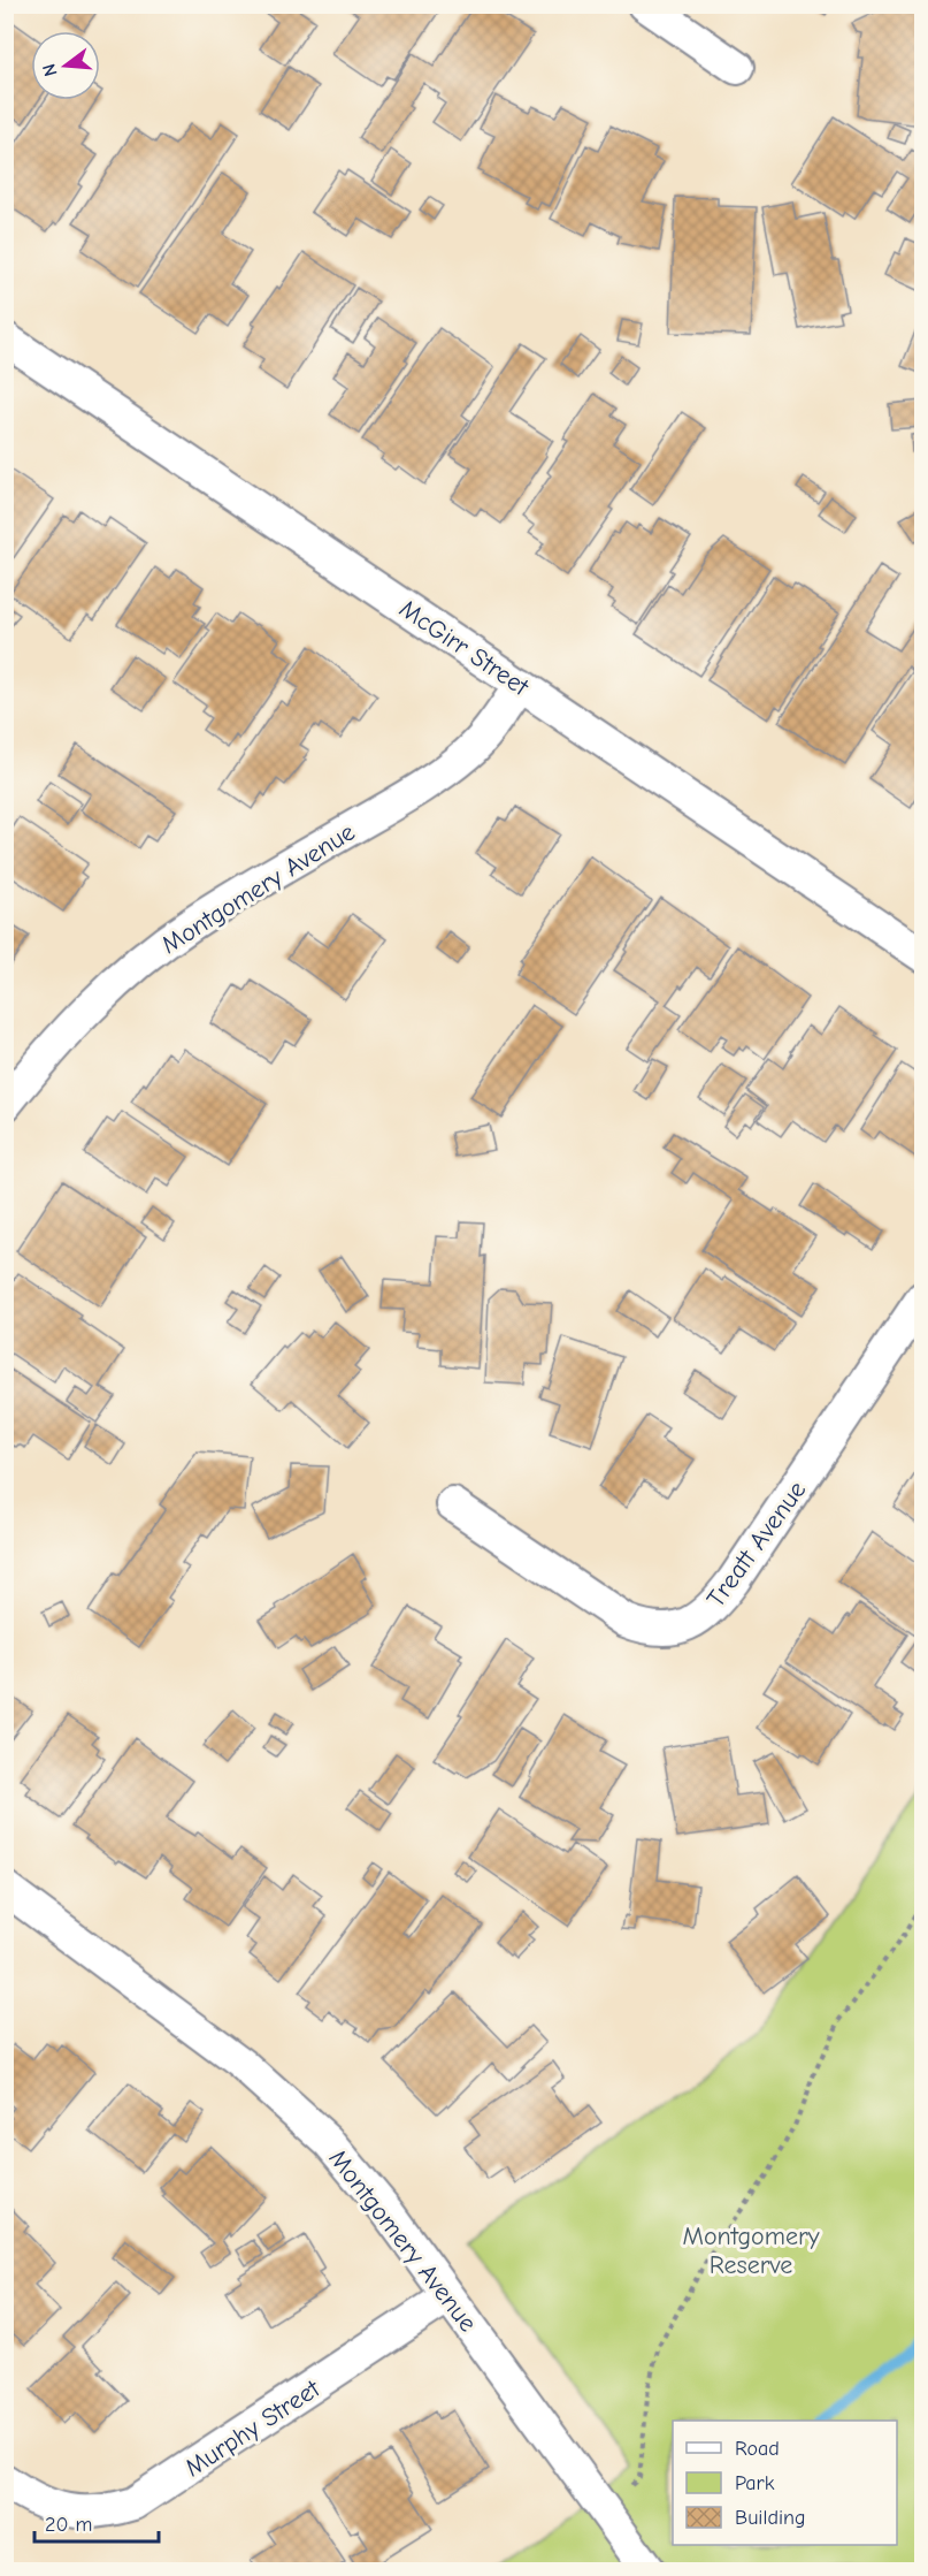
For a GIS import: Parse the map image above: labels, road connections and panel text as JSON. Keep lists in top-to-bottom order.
{
  "streets": {
    "street": [
      "McGirr Street",
      "Montgomery Avenue",
      "Treatt Avenue",
      "Murphy Street"
    ]
  },
  "crossings": [
    ["McGirr Street", "Montgomery Avenue"],
    ["Montgomery Avenue", "Murphy Street"]
  ],
  "parks": ["Montgomery Reserve"],
  "legend": ["Road", "Park", "Building"],
  "scale_bar": "20 m",
  "north": "left"
}
